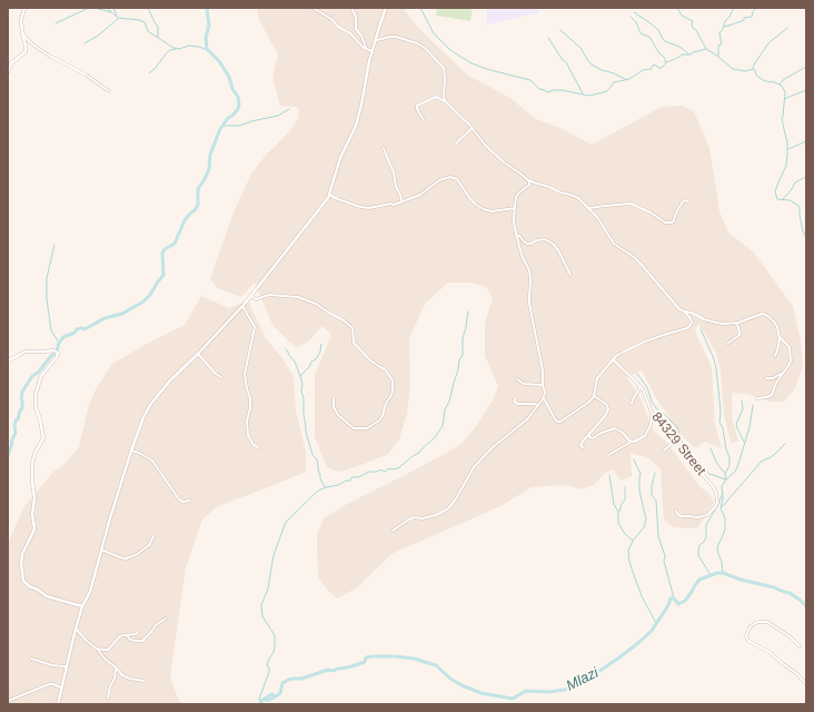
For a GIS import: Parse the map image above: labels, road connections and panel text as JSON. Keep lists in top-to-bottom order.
{
  "streets": {
    "street": ["84329 Street"]
  },
  "water": ["Mlazi"]
}
